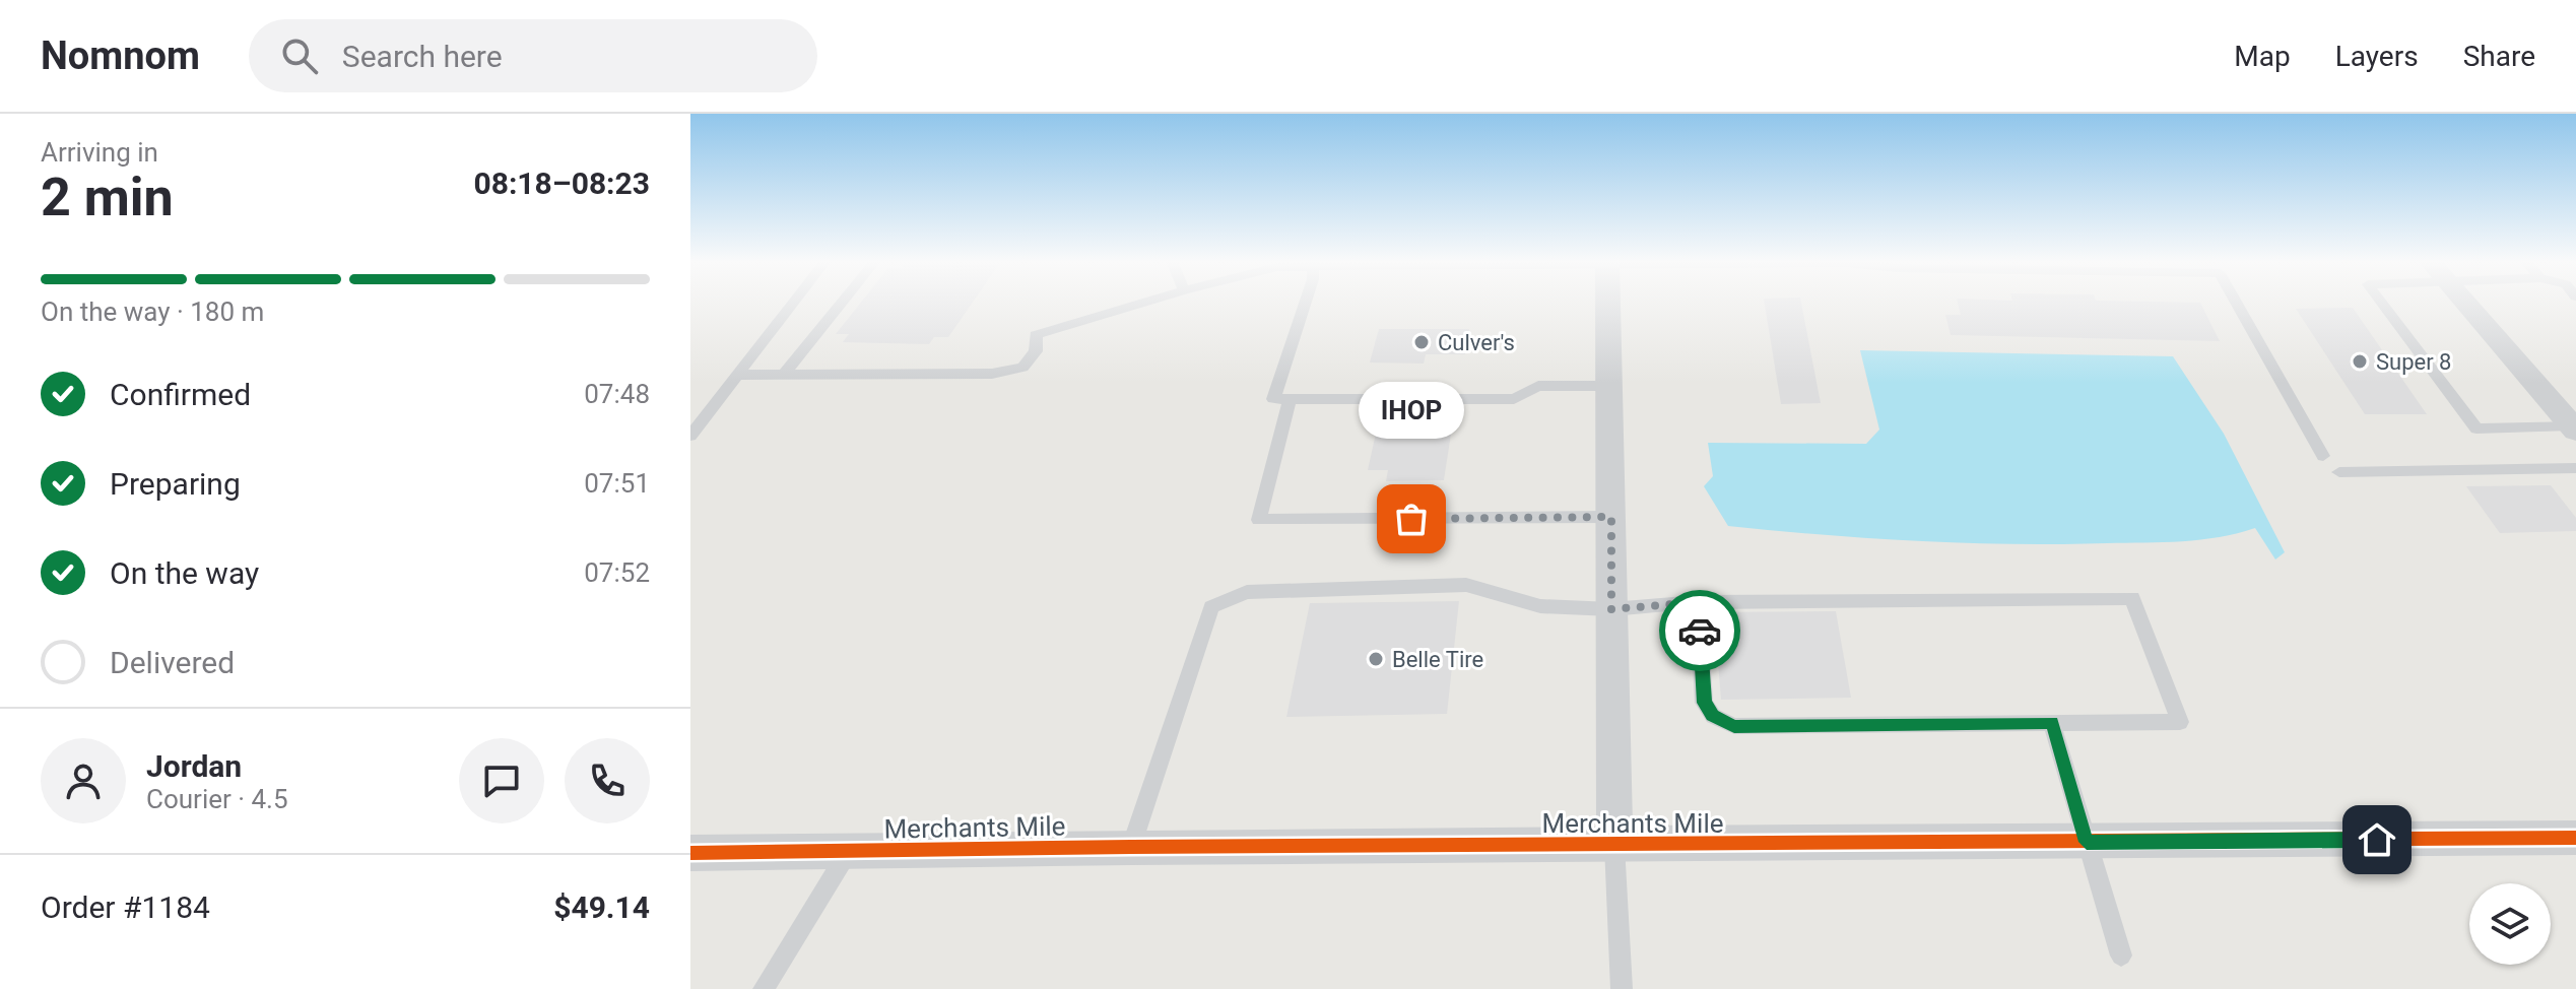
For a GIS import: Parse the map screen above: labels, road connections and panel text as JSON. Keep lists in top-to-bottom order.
{
  "streets": {
    "street": ["Merchants Mile"]
  },
  "places": [
    "Culver's",
    "Super 8",
    "IHOP",
    "Belle Tire"
  ],
  "page": {
    "header": "Nomnom",
    "search": "Search here",
    "nav": ["Map", "Layers", "Share"],
    "heading": ["2 min", "Arriving in", "08:18–08:23"],
    "panel": [
      "Jordan",
      "Courier · 4.5",
      "Order #1184",
      "$49.14"
    ],
    "bar": "On the way · 180 m",
    "list": [
      ["Confirmed", "07:48"],
      ["Preparing", "07:51"],
      ["On the way", "07:52"],
      "Delivered"
    ],
    "bubble": "IHOP"
  }
}
